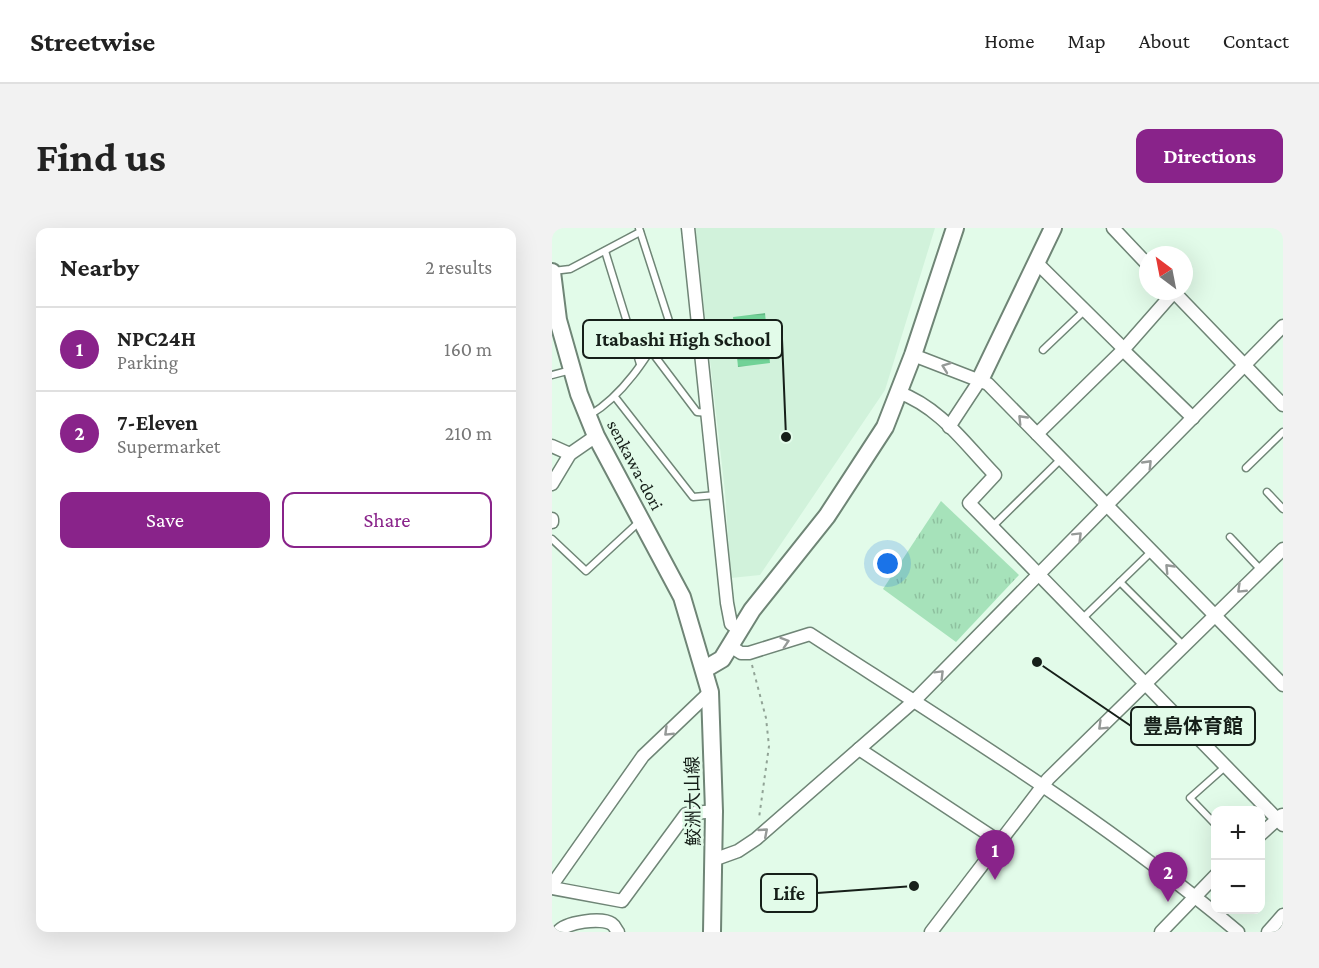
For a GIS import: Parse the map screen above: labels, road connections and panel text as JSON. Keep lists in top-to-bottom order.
{
  "streets": {
    "main road": ["senkawa-dori", "鮫洲大山線"]
  },
  "crossings": [
    ["senkawa-dori", "鮫洲大山線"]
  ],
  "places": ["Itabashi High School", "豊島体育館", "Life"],
  "north": "top left",
  "page": {
    "header": "Streetwise",
    "nav": [
      "Home",
      "Map",
      "About",
      "Contact"
    ],
    "buttons": [
      "Directions",
      ["Save", "Share"]
    ],
    "title": "Find us",
    "heading": ["Nearby", "2 results"],
    "list": [
      {
        "mark": "1",
        "name": "NPC24H",
        "note": "Parking",
        "value": "160 m"
      },
      {
        "mark": "2",
        "name": "7-Eleven",
        "note": "Supermarket",
        "value": "210 m"
      }
    ],
    "map_buttons": ["+", "−"],
    "pins": ["1", "2"]
  }
}
